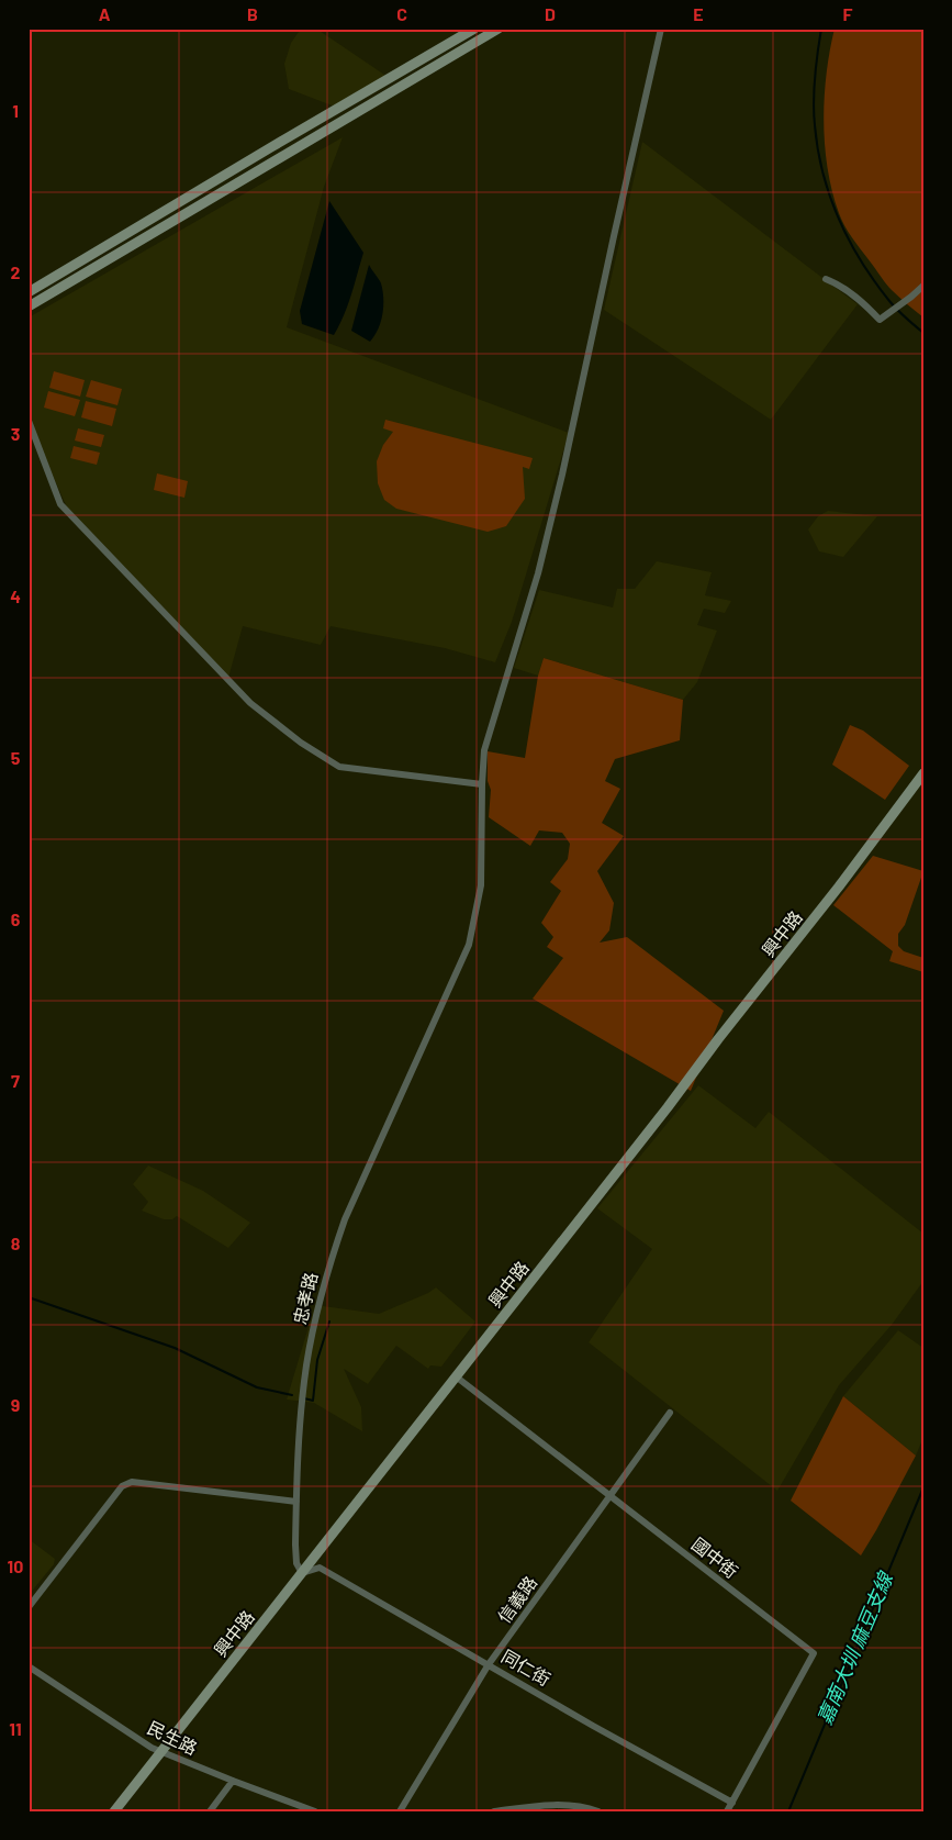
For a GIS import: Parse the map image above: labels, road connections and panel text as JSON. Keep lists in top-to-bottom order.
{
  "streets": {
    "main road": ["興中路"],
    "street": [
      "忠孝路",
      "國中街",
      "信義路",
      "同仁街",
      "民生路"
    ]
  },
  "crossings": [
    ["興中路", "忠孝路"],
    ["興中路", "國中街"],
    ["興中路", "同仁街"],
    ["興中路", "民生路"],
    ["忠孝路", "同仁街"],
    ["國中街", "信義路"],
    ["國中街", "同仁街"],
    ["信義路", "同仁街"]
  ],
  "water": ["嘉南大圳 麻豆支線"],
  "grid": {
    "columns": [
      "A",
      "B",
      "C",
      "D",
      "E",
      "F"
    ],
    "rows": [
      "1",
      "2",
      "3",
      "4",
      "5",
      "6",
      "7",
      "8",
      "9",
      "10",
      "11"
    ]
  }
}
